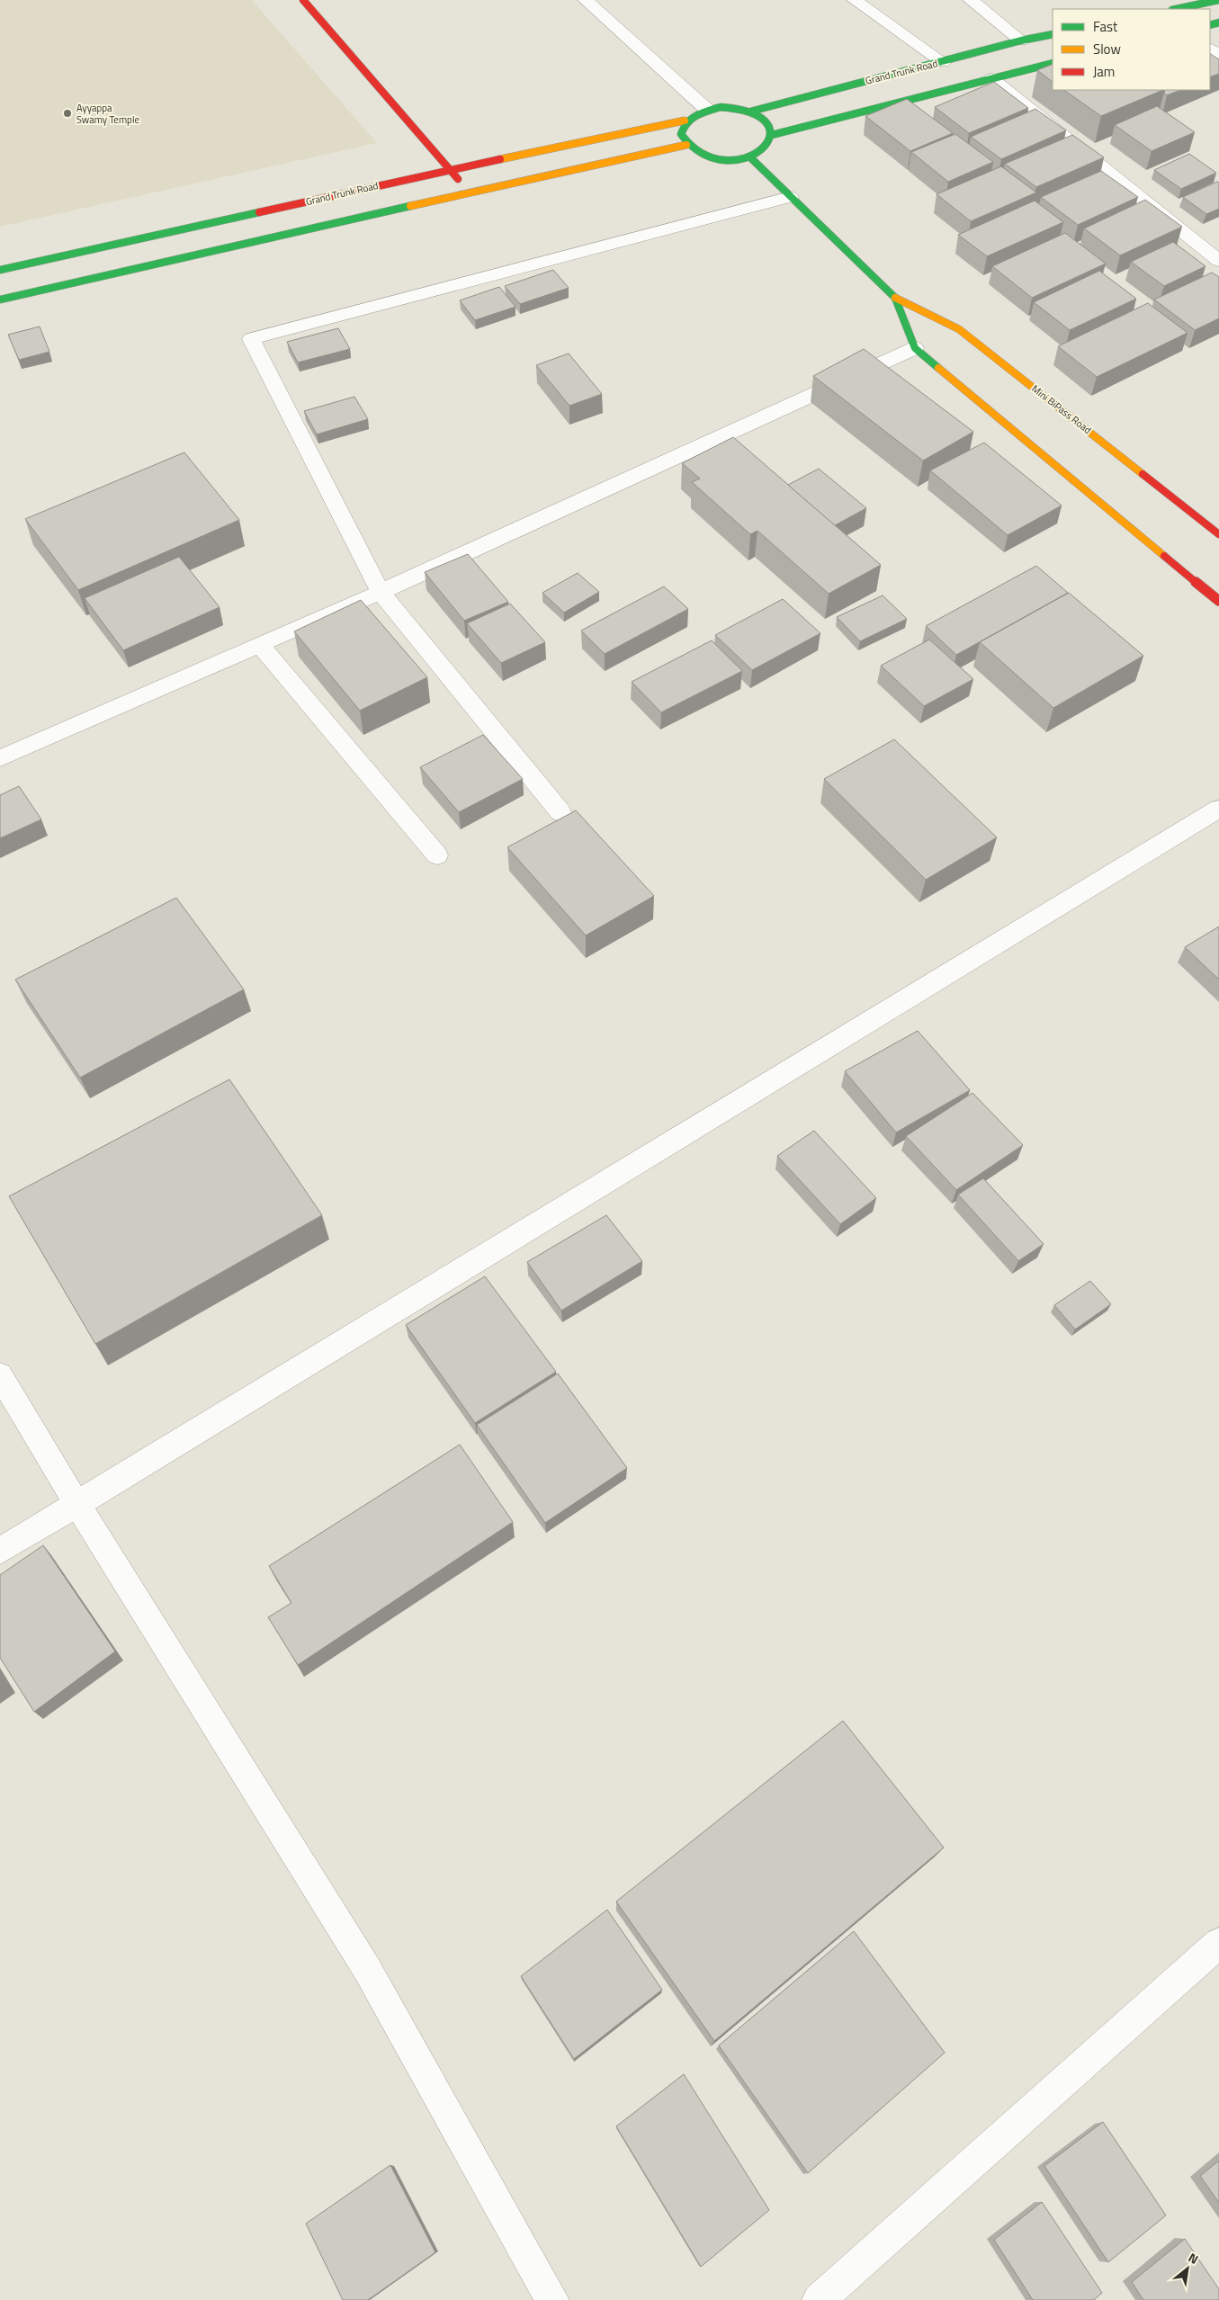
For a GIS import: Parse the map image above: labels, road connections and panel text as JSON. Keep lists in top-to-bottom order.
{
  "streets": {
    "main road": ["Grand Trunk Road", "Mini BiPass Road"]
  },
  "places": ["Ayyappa Swamy Temple"],
  "legend": ["Fast", "Slow", "Jam"],
  "north": "top right"
}
